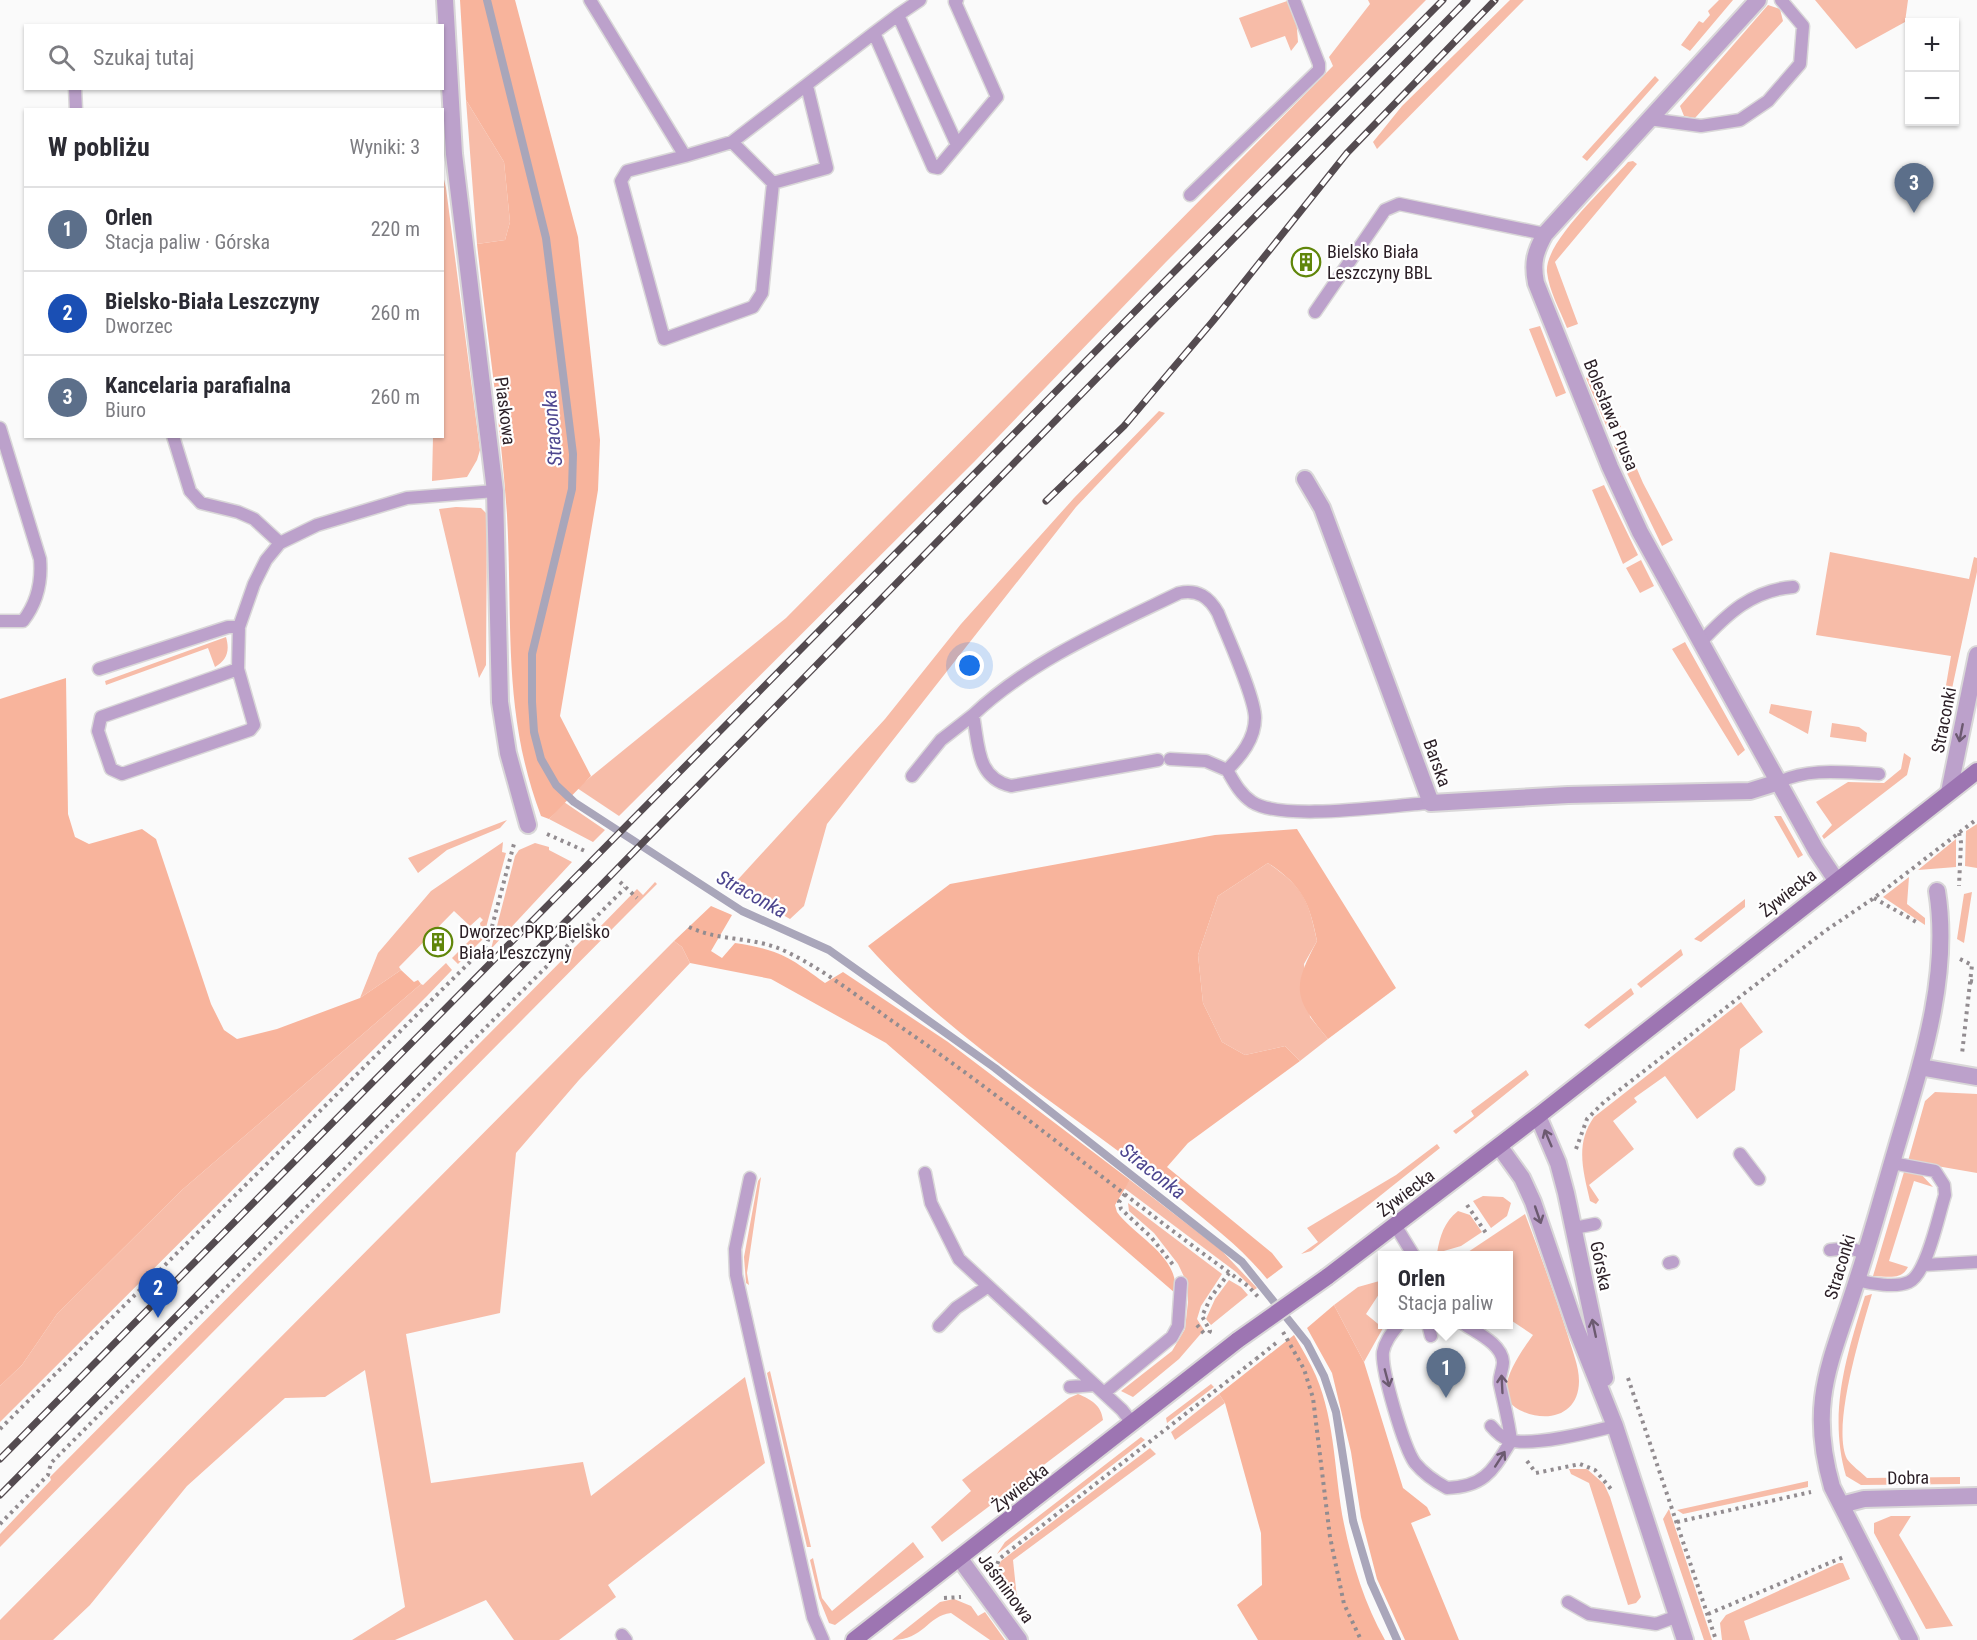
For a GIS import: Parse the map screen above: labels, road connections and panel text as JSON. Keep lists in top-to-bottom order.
{
  "streets": {
    "main road": ["Żywiecka"],
    "street": [
      "Piaskowa",
      "Bolesława Prusa",
      "Straconki",
      "Barska",
      "Górska",
      "Dobra",
      "Jaśminowa"
    ]
  },
  "crossings": [
    ["Bolesława Prusa", "Barska"],
    ["Bolesława Prusa", "Żywiecka"],
    ["Straconki", "Żywiecka"],
    ["Straconki", "Dobra"],
    ["Żywiecka", "Górska"],
    ["Żywiecka", "Jaśminowa"]
  ],
  "water": ["Straconka"],
  "places": {
    "building": ["Bielsko Biała Leszczyny BBL", "Dworzec PKP Bielsko Biała Leszczyny"]
  },
  "page": {
    "map_buttons": ["+", "−"],
    "search": "Szukaj tutaj",
    "heading": ["W pobliżu", "Wyniki: 3"],
    "pins": ["3", "2", "1"],
    "list": [
      {
        "mark": "1",
        "name": "Orlen",
        "note": "Stacja paliw · Górska",
        "value": "220 m"
      },
      {
        "mark": "2",
        "name": "Bielsko-Biała Leszczyny",
        "note": "Dworzec",
        "value": "260 m"
      },
      {
        "mark": "3",
        "name": "Kancelaria parafialna",
        "note": "Biuro",
        "value": "260 m"
      }
    ],
    "popup": ["Orlen", "Stacja paliw"]
  }
}
